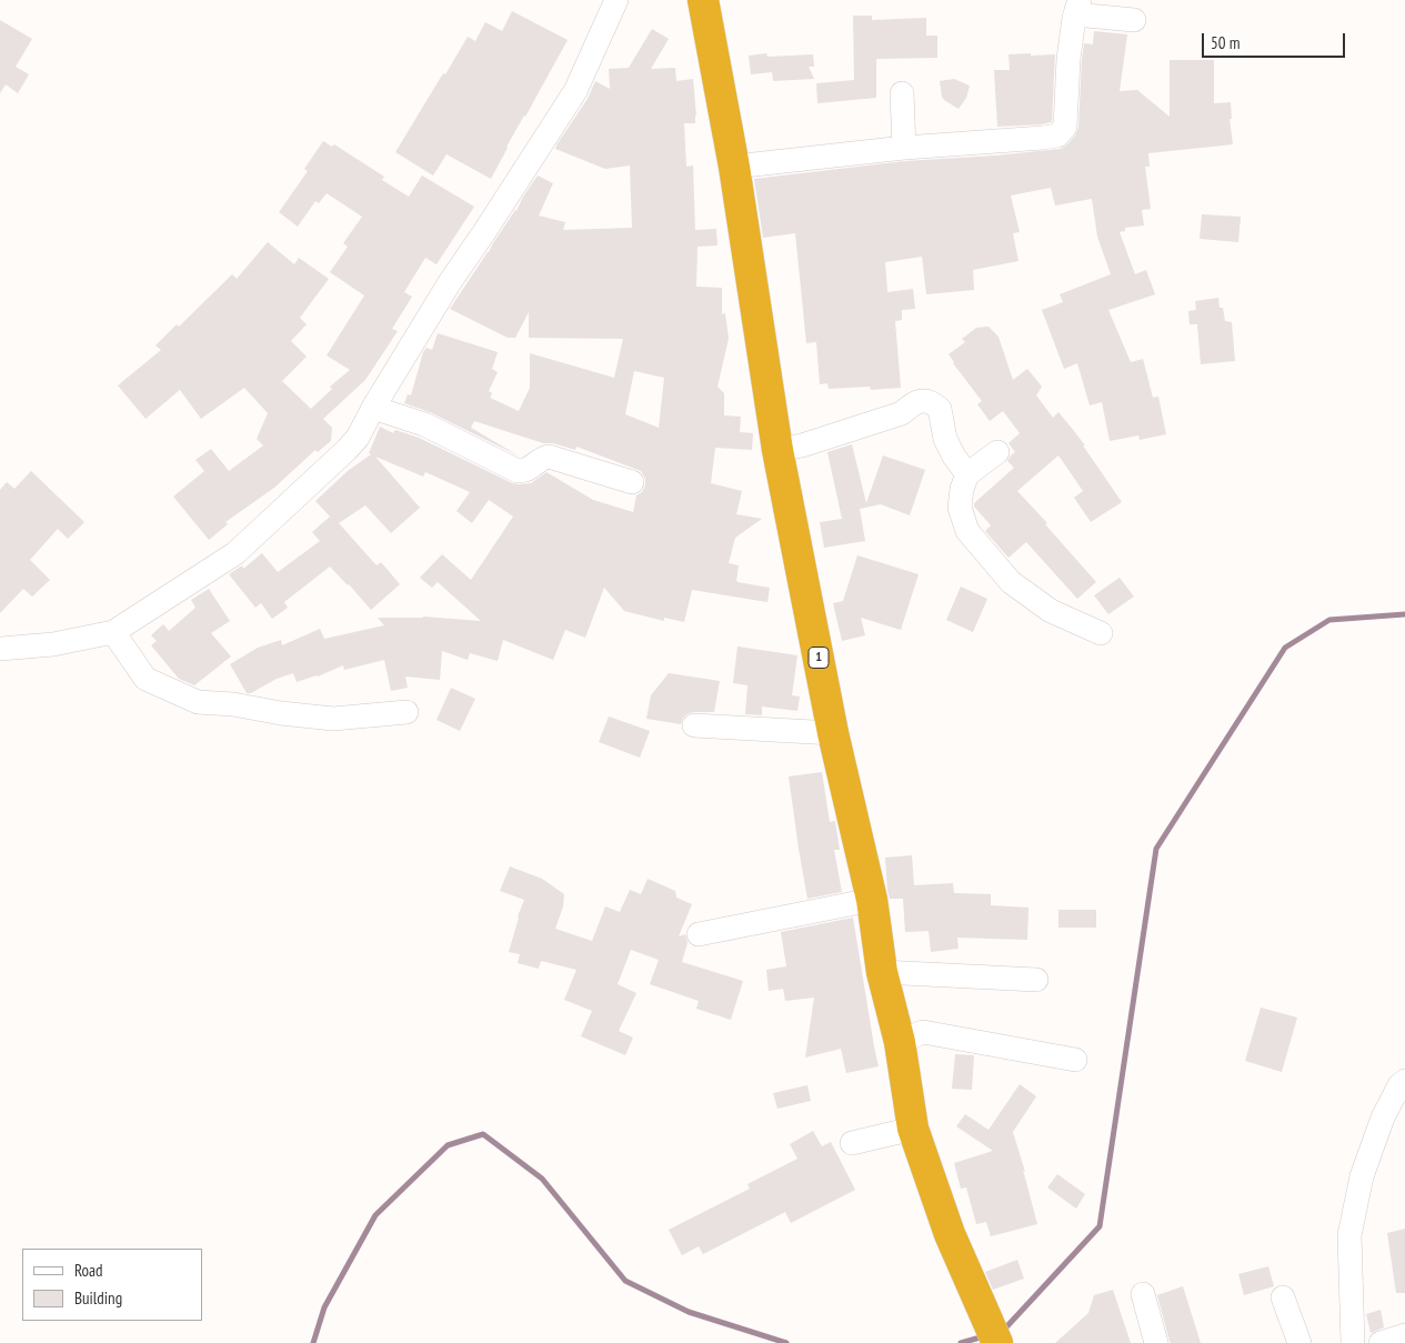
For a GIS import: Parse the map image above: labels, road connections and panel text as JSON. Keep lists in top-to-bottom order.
{
  "streets": {
    "highway": ["1"]
  },
  "legend": ["Road", "Building"],
  "scale_bar": "50 m"
}
